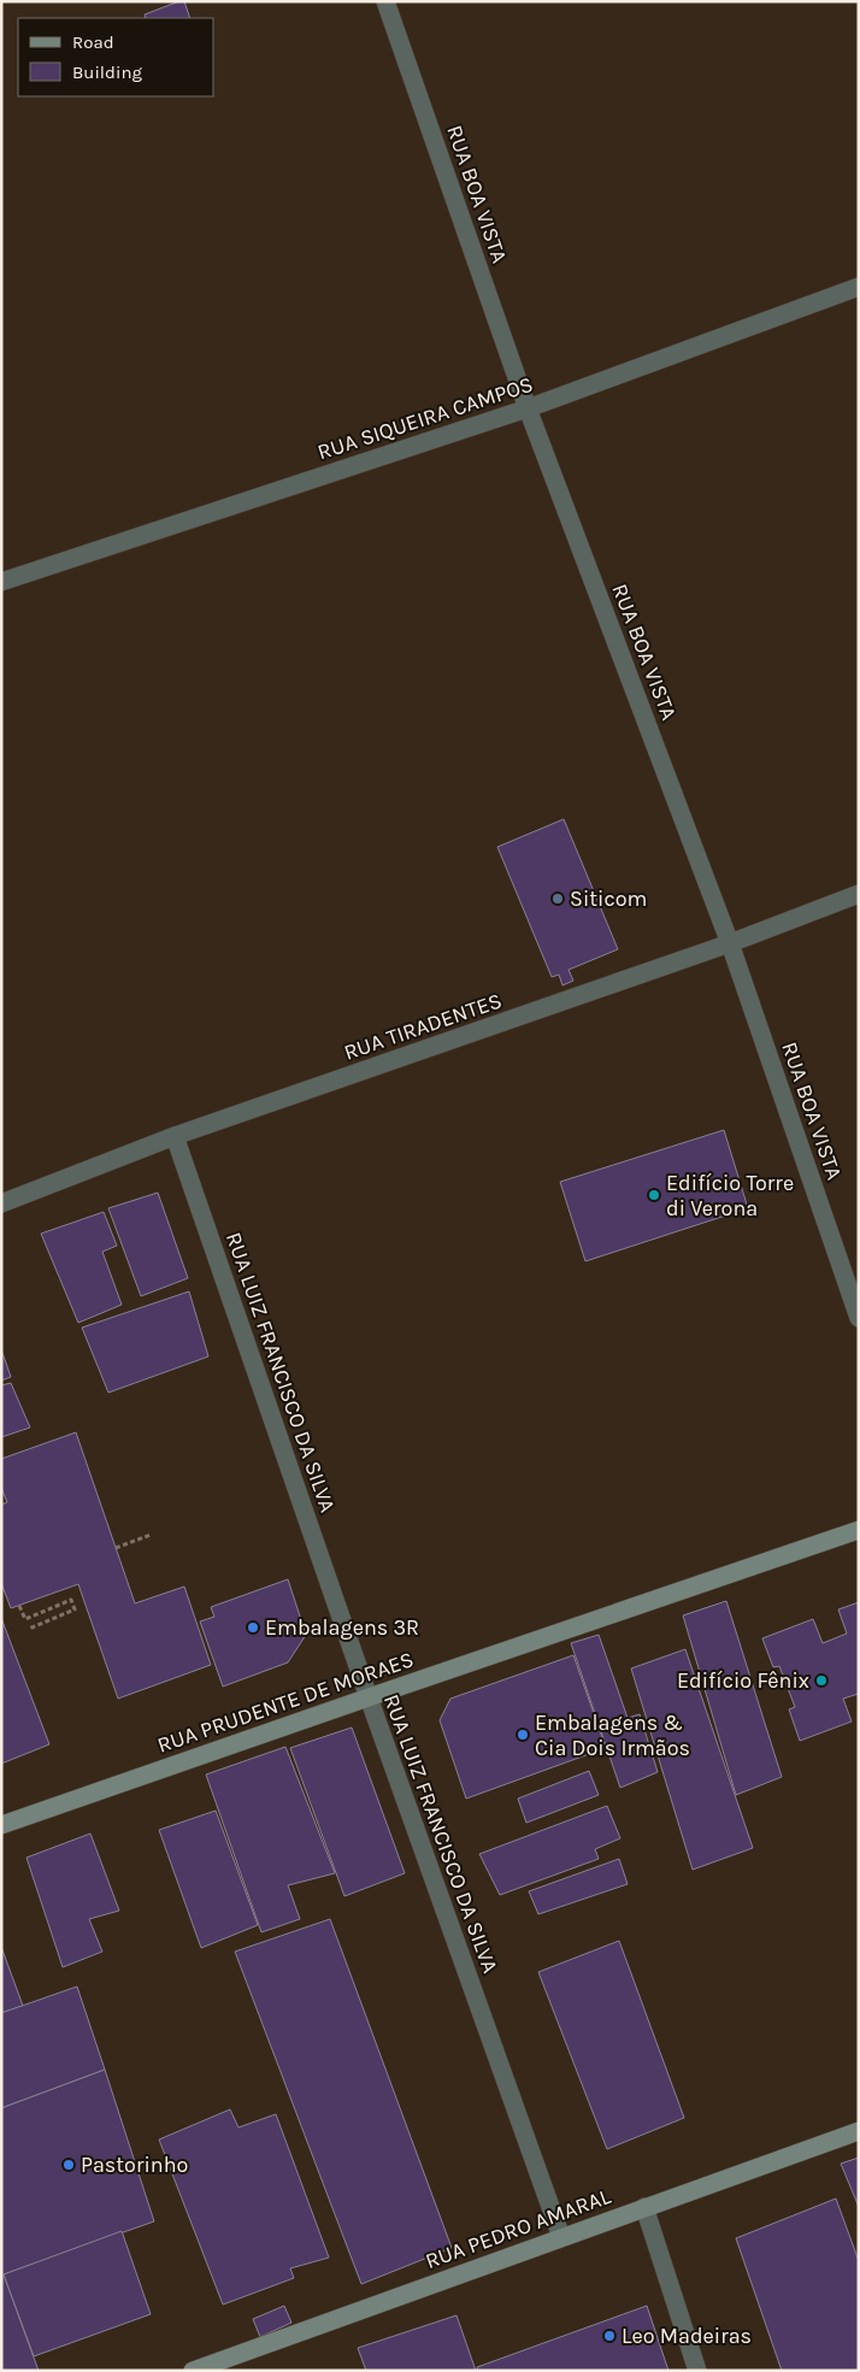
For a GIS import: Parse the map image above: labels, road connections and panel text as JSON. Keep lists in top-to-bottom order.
{
  "streets": {
    "street": [
      "RUA BOA VISTA",
      "RUA SIQUEIRA CAMPOS",
      "RUA TIRADENTES",
      "RUA LUIZ FRANCISCO DA SILVA",
      "RUA PRUDENTE DE MORAES",
      "RUA PEDRO AMARAL"
    ]
  },
  "crossings": [
    ["RUA BOA VISTA", "RUA SIQUEIRA CAMPOS"],
    ["RUA BOA VISTA", "RUA TIRADENTES"],
    ["RUA TIRADENTES", "RUA LUIZ FRANCISCO DA SILVA"],
    ["RUA LUIZ FRANCISCO DA SILVA", "RUA PRUDENTE DE MORAES"],
    ["RUA LUIZ FRANCISCO DA SILVA", "RUA PEDRO AMARAL"]
  ],
  "places": [
    "Siticom",
    "Edifício Torre di Verona",
    "Embalagens 3R",
    "Edifício Fênix",
    "Embalagens & Cia Dois Irmãos",
    "Pastorinho",
    "Leo Madeiras"
  ],
  "legend": ["Road", "Building"]
}
